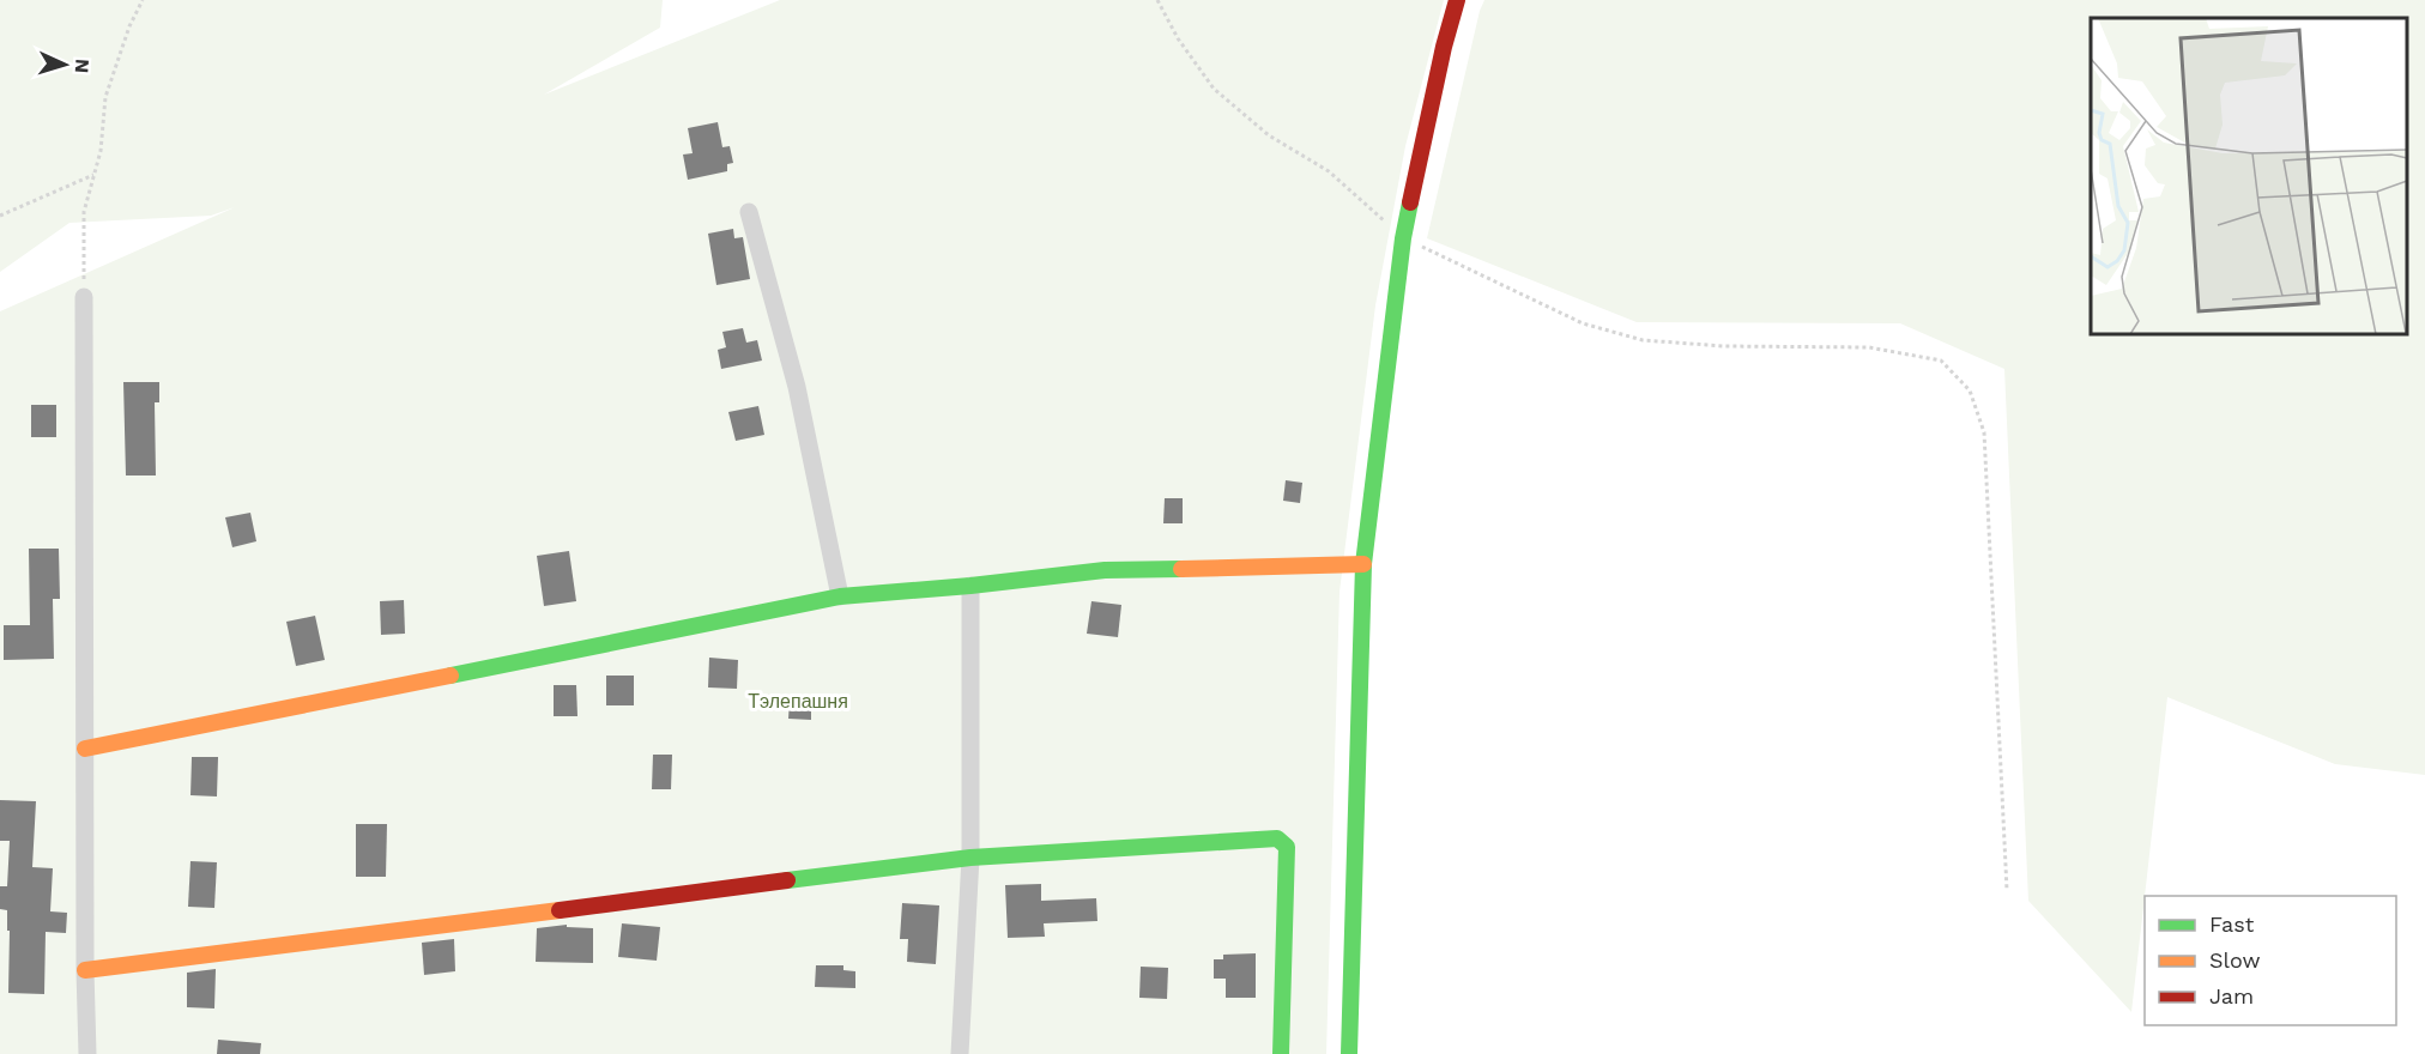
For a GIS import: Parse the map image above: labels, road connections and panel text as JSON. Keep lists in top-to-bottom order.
{
  "parks": ["Тэлепашня"],
  "legend": ["Fast", "Slow", "Jam"],
  "north": "right"
}
